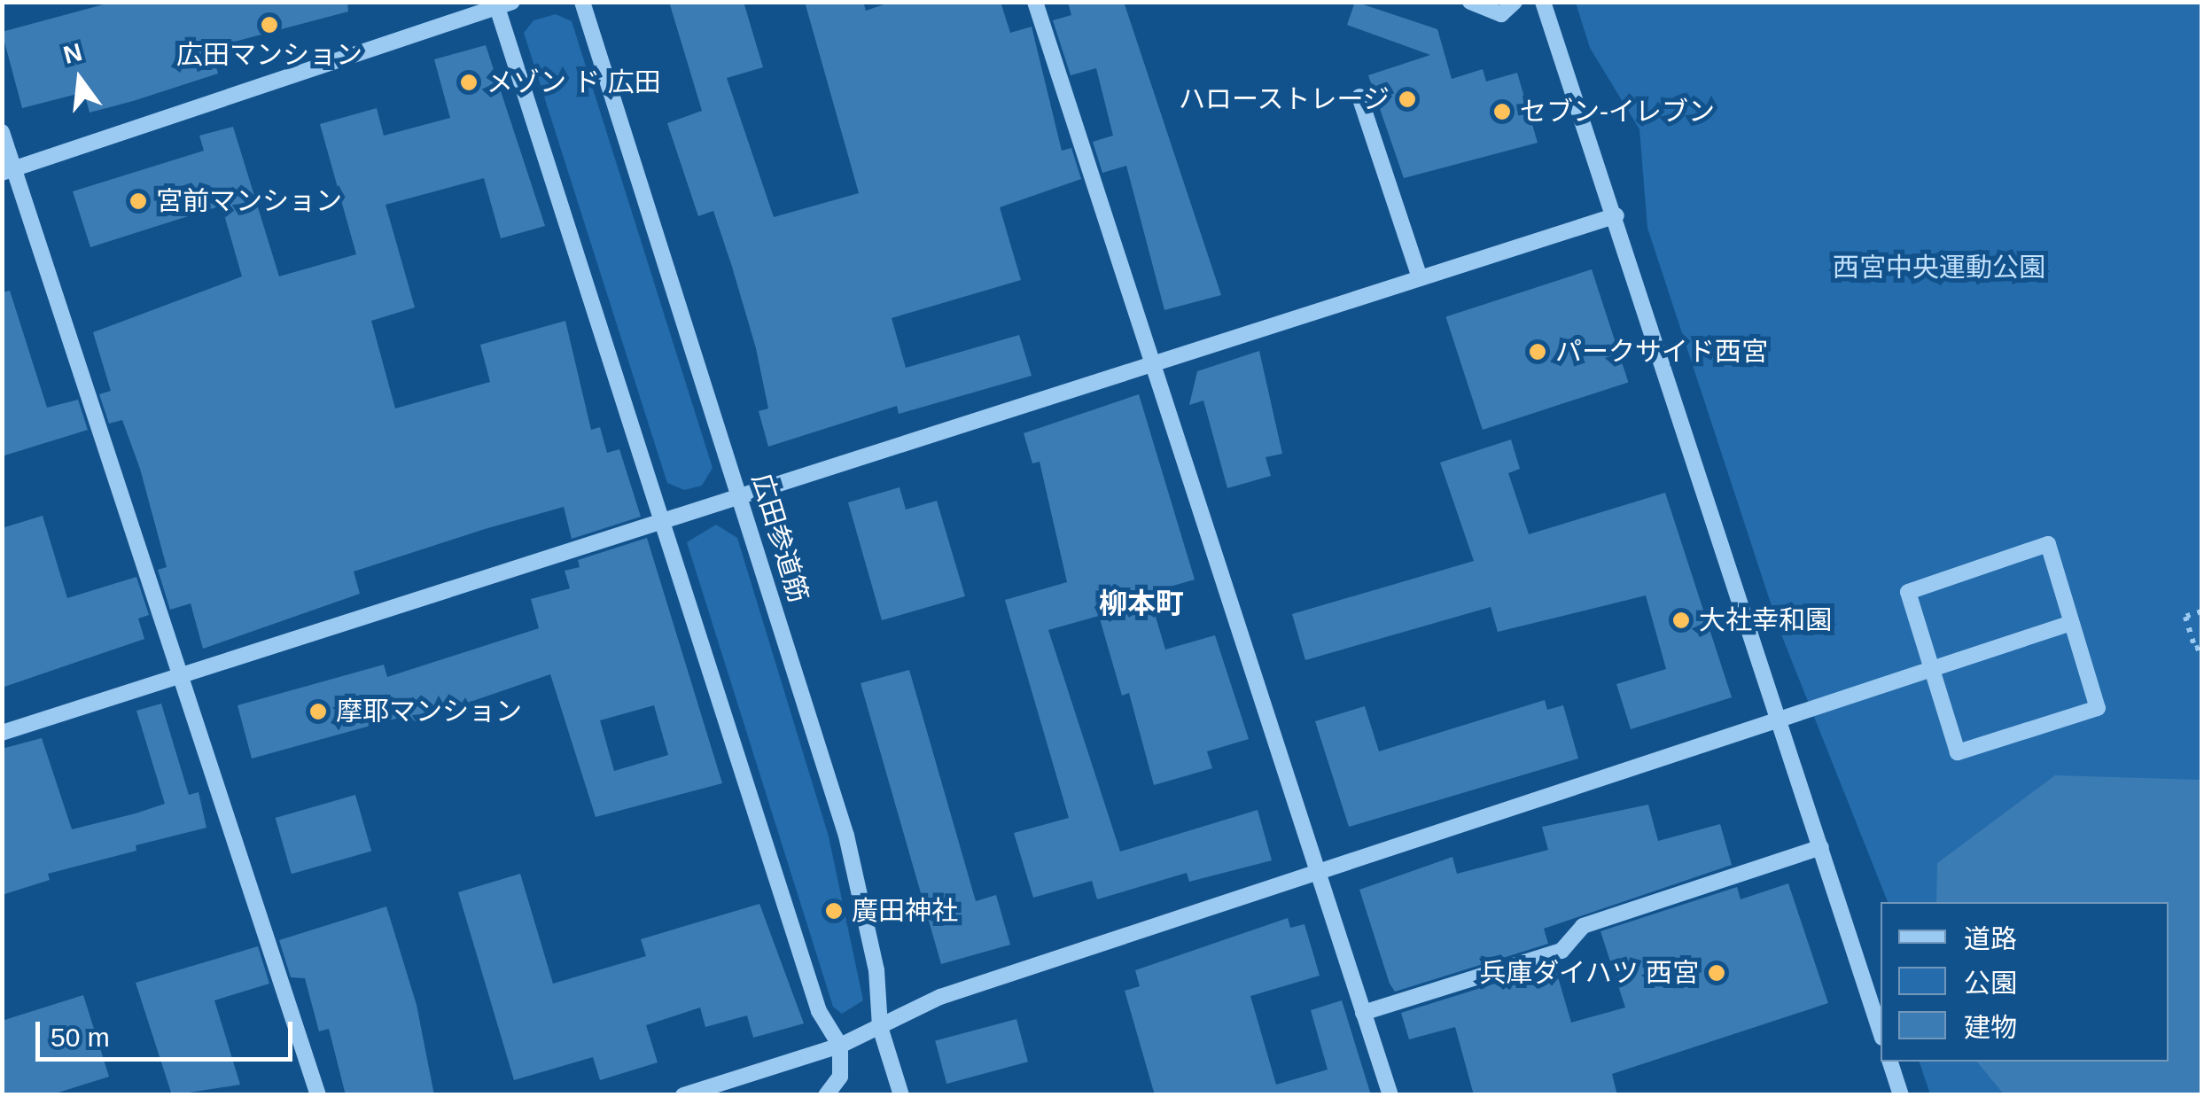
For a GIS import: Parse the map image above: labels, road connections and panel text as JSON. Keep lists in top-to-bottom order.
{
  "streets": {
    "street": ["広田参道筋"]
  },
  "districts": ["柳本町"],
  "parks": ["西宮中央運動公園"],
  "places": [
    "広田マンション",
    "メゾン ド 広田",
    "ハローストレージ",
    "セブン-イレブン",
    "宮前マンション",
    "パークサイド西宮",
    "大社幸和園",
    "摩耶マンション",
    "廣田神社",
    "兵庫ダイハツ 西宮"
  ],
  "legend": ["道路", "公園", "建物"],
  "scale_bar": "50 m",
  "north": "top"
}
